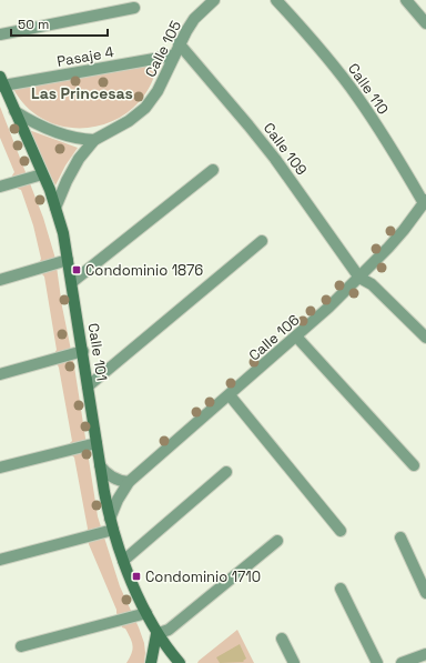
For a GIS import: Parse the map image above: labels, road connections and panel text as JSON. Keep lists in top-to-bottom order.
{
  "streets": {
    "main road": ["Calle 101"],
    "street": [
      "Calle 105",
      "Pasaje 4",
      "Calle 110",
      "Calle 109",
      "Calle 106"
    ]
  },
  "crossings": [
    ["Calle 105", "Pasaje 4"],
    ["Calle 105", "Calle 109"],
    ["Calle 105", "Calle 101"],
    ["Pasaje 4", "Calle 101"],
    ["Calle 110", "Calle 106"],
    ["Calle 109", "Calle 106"],
    ["Calle 106", "Calle 101"]
  ],
  "districts": ["Las Princesas"],
  "places": {
    "transit": ["Condominio 1876", "Condominio 1710"]
  },
  "scale_bar": "50 m"
}
